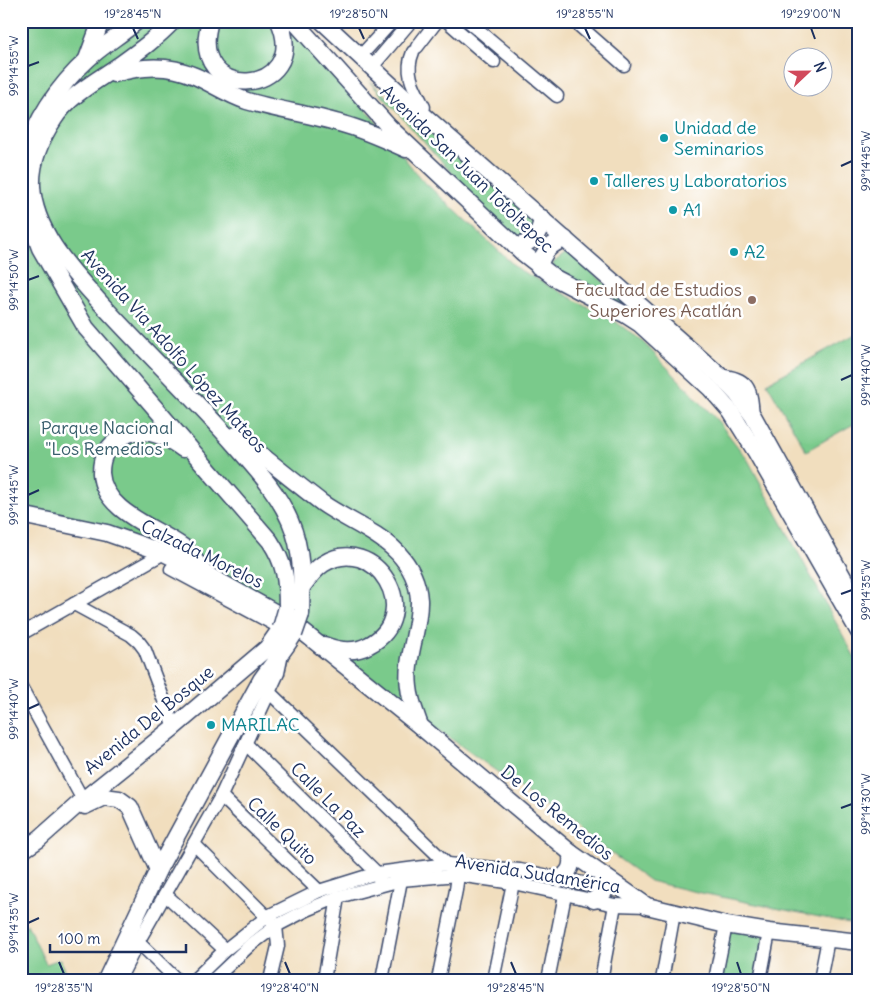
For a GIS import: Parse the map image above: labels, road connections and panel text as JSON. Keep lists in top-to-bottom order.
{
  "streets": {
    "main road": [
      "Avenida San Juan Totoltepec",
      "Avenida Via Adolfo López Mateos",
      "Calzada Morelos",
      "Avenida Del Bosque",
      "De Los Remedios"
    ],
    "street": ["Calle La Paz", "Calle Quito", "Avenida Sudamérica"]
  },
  "crossings": [
    ["Avenida Via Adolfo López Mateos", "Calzada Morelos"],
    ["Avenida Via Adolfo López Mateos", "Avenida Del Bosque"],
    ["Avenida Via Adolfo López Mateos", "De Los Remedios"],
    ["Calzada Morelos", "Avenida Del Bosque"],
    ["Calzada Morelos", "De Los Remedios"],
    ["Avenida Del Bosque", "De Los Remedios"],
    ["Calle La Paz", "Avenida Sudamérica"],
    ["De Los Remedios", "Avenida Sudamérica"],
    ["Calle Quito", "Avenida Sudamérica"]
  ],
  "parks": ["Parque Nacional \"Los Remedios\""],
  "places": [
    "Unidad de Seminarios",
    "Talleres y Laboratorios",
    "A1",
    "A2",
    "Facultad de Estudios Superiores Acatlán",
    "MARILAC"
  ],
  "scale_bar": "100 m",
  "north": "right",
  "coordinates": [
    "19°28'45\"N",
    "19°28'50\"N",
    "19°28'55\"N",
    "19°29'00\"N",
    "99°14'55\"W",
    "99°14'45\"W",
    "99°14'50\"W",
    "99°14'40\"W",
    "99°14'35\"W",
    "99°14'30\"W",
    "19°28'35\"N",
    "19°28'40\"N"
  ]
}
